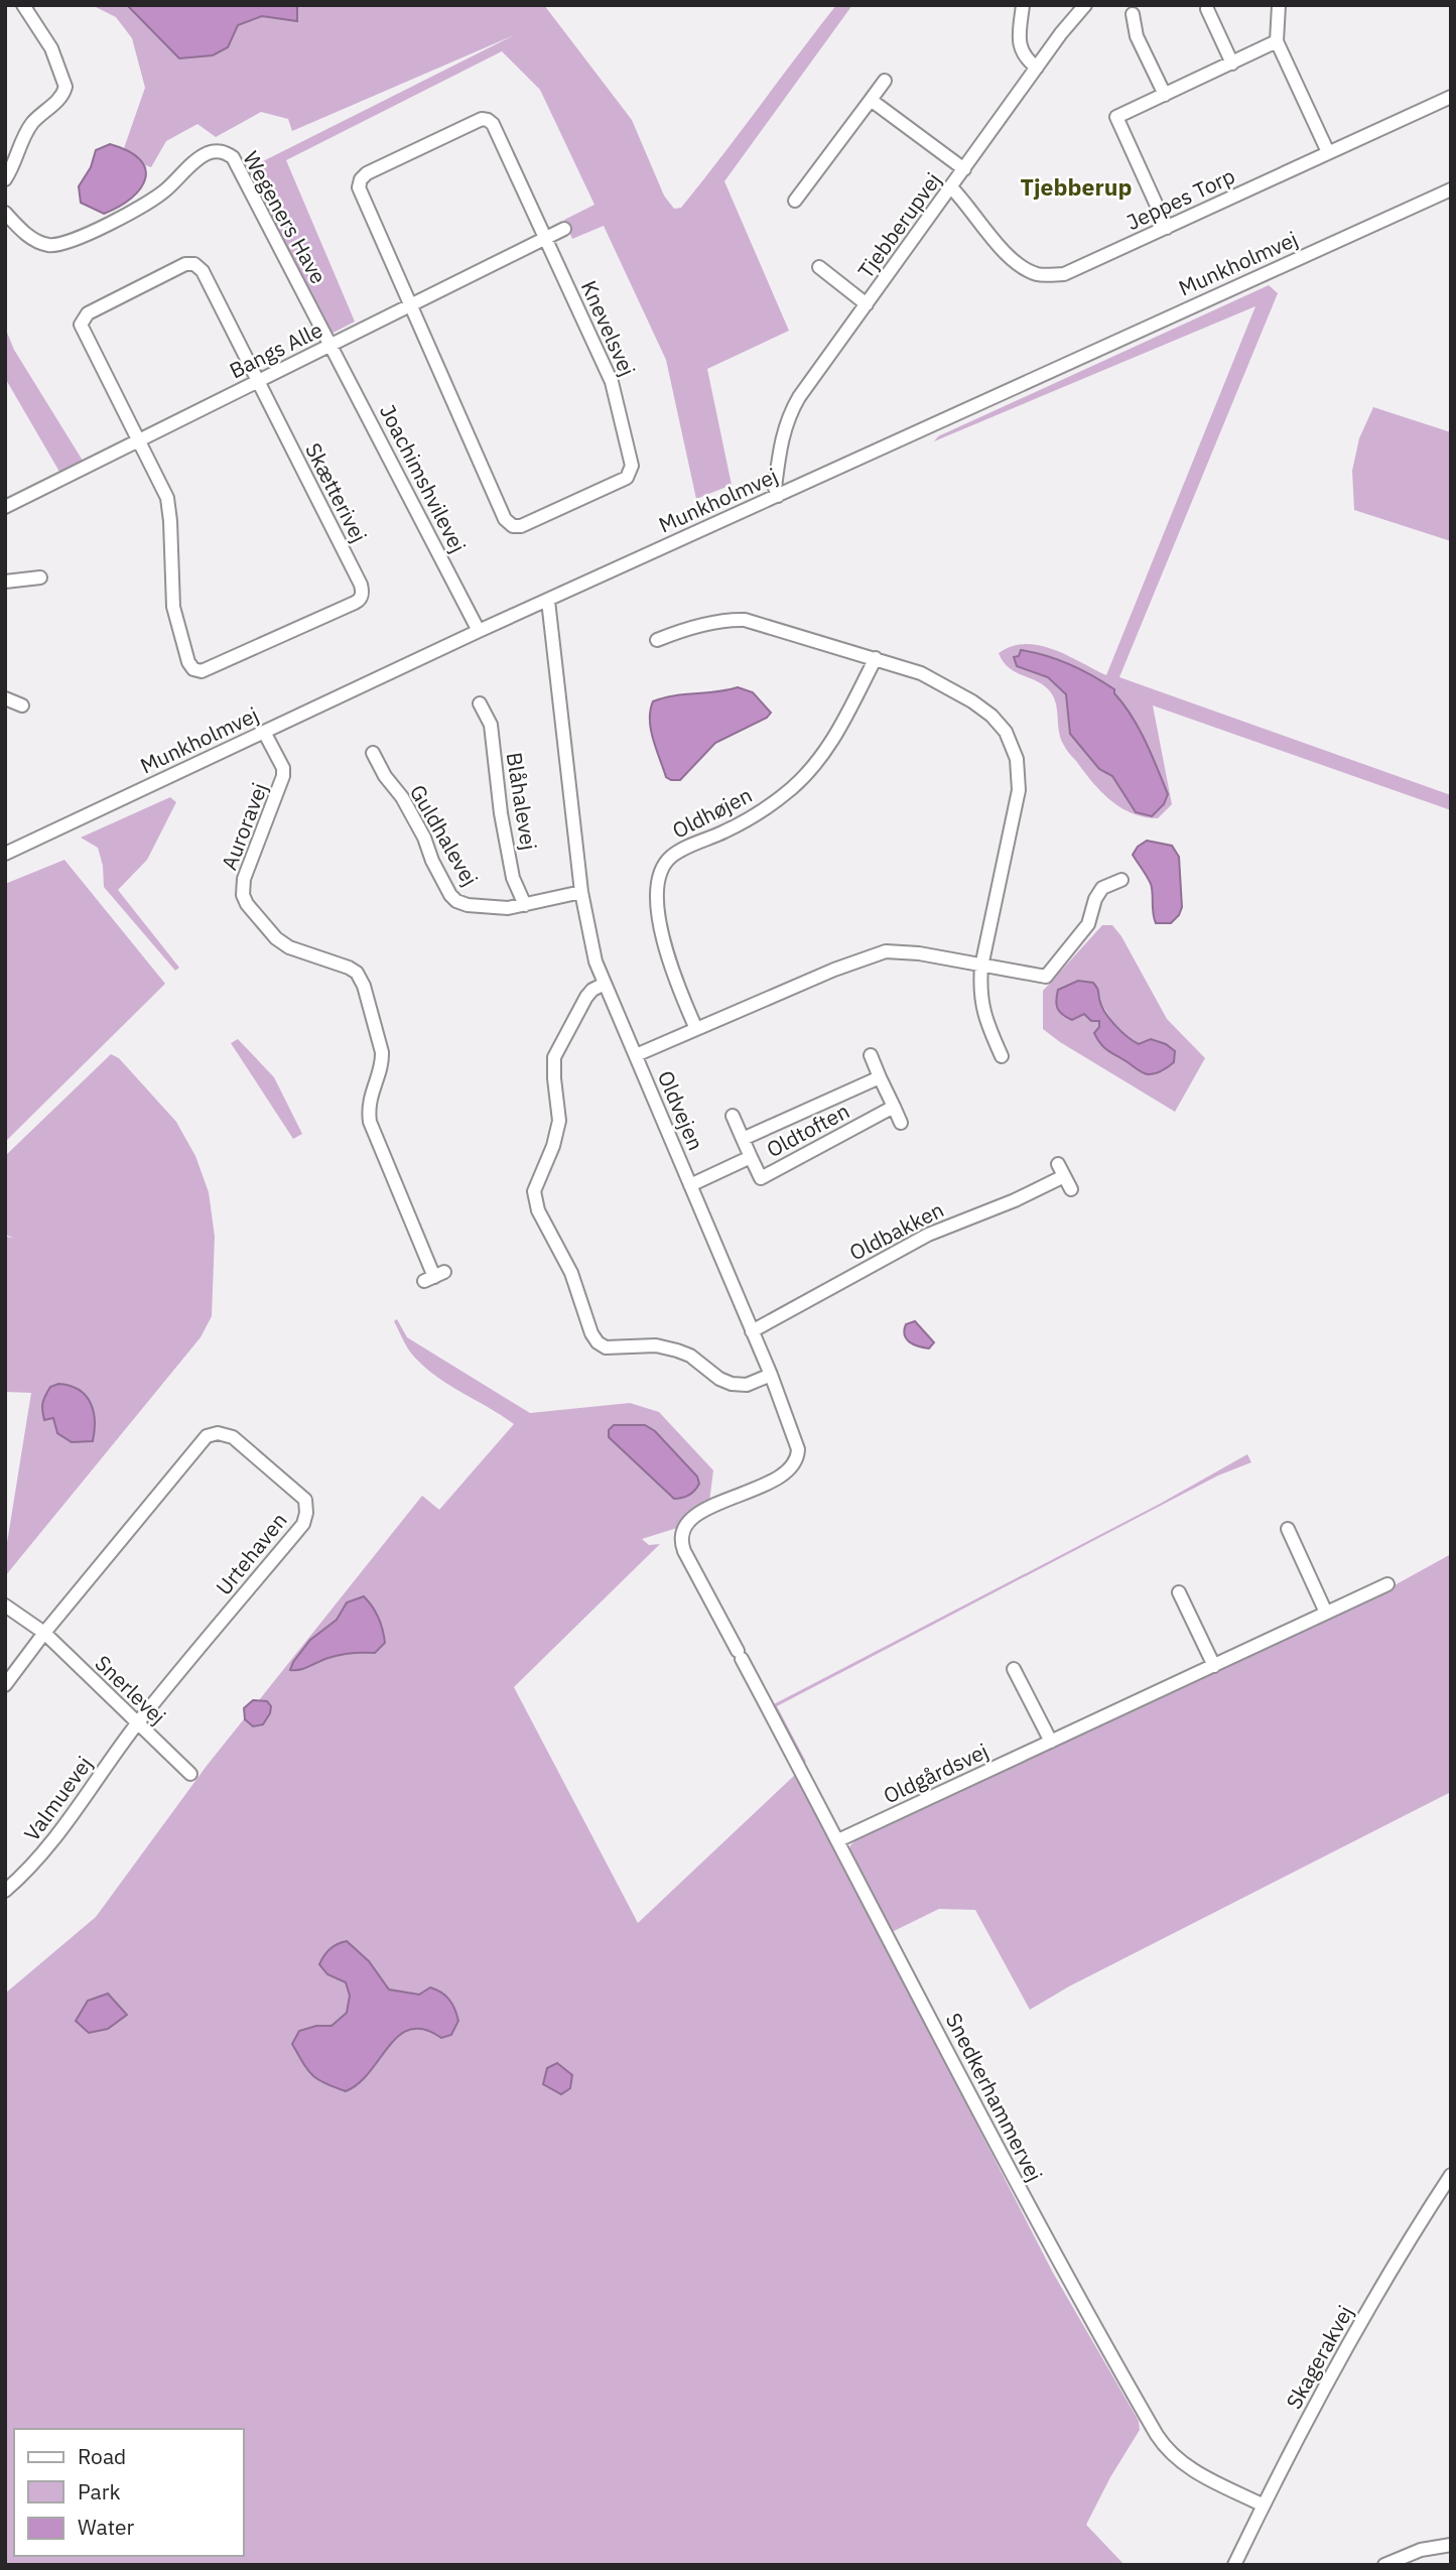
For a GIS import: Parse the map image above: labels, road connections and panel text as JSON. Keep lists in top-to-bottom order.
{
  "streets": {
    "street": [
      "Jeppes Torp",
      "Wegeners Have",
      "Tjebberupvej",
      "Munkholmvej",
      "Knevelsvej",
      "Bangs Alle",
      "Joachimshvilevej",
      "Skætterivej",
      "Blåhalevej",
      "Oldhøjen",
      "Auroravej",
      "Guldhalevej",
      "Oldvejen",
      "Oldtoften",
      "Oldbakken",
      "Urtehaven",
      "Snerlevej",
      "Oldgårdsvej",
      "Valmuevej",
      "Snedkerhammervej",
      "Skagerakvej"
    ]
  },
  "crossings": [
    ["Jeppes Torp", "Tjebberupvej"],
    ["Wegeners Have", "Bangs Alle"],
    ["Wegeners Have", "Joachimshvilevej"],
    ["Tjebberupvej", "Munkholmvej"],
    ["Munkholmvej", "Joachimshvilevej"],
    ["Munkholmvej", "Auroravej"],
    ["Munkholmvej", "Oldvejen"],
    ["Knevelsvej", "Bangs Alle"],
    ["Bangs Alle", "Joachimshvilevej"],
    ["Bangs Alle", "Skætterivej"],
    ["Blåhalevej", "Guldhalevej"],
    ["Guldhalevej", "Oldvejen"],
    ["Oldvejen", "Oldtoften"],
    ["Oldvejen", "Oldbakken"],
    ["Oldvejen", "Snedkerhammervej"],
    ["Urtehaven", "Snerlevej"],
    ["Urtehaven", "Valmuevej"],
    ["Snerlevej", "Valmuevej"],
    ["Oldgårdsvej", "Snedkerhammervej"],
    ["Snedkerhammervej", "Skagerakvej"]
  ],
  "districts": ["Tjebberup"],
  "legend": ["Road", "Park", "Water"]
}
